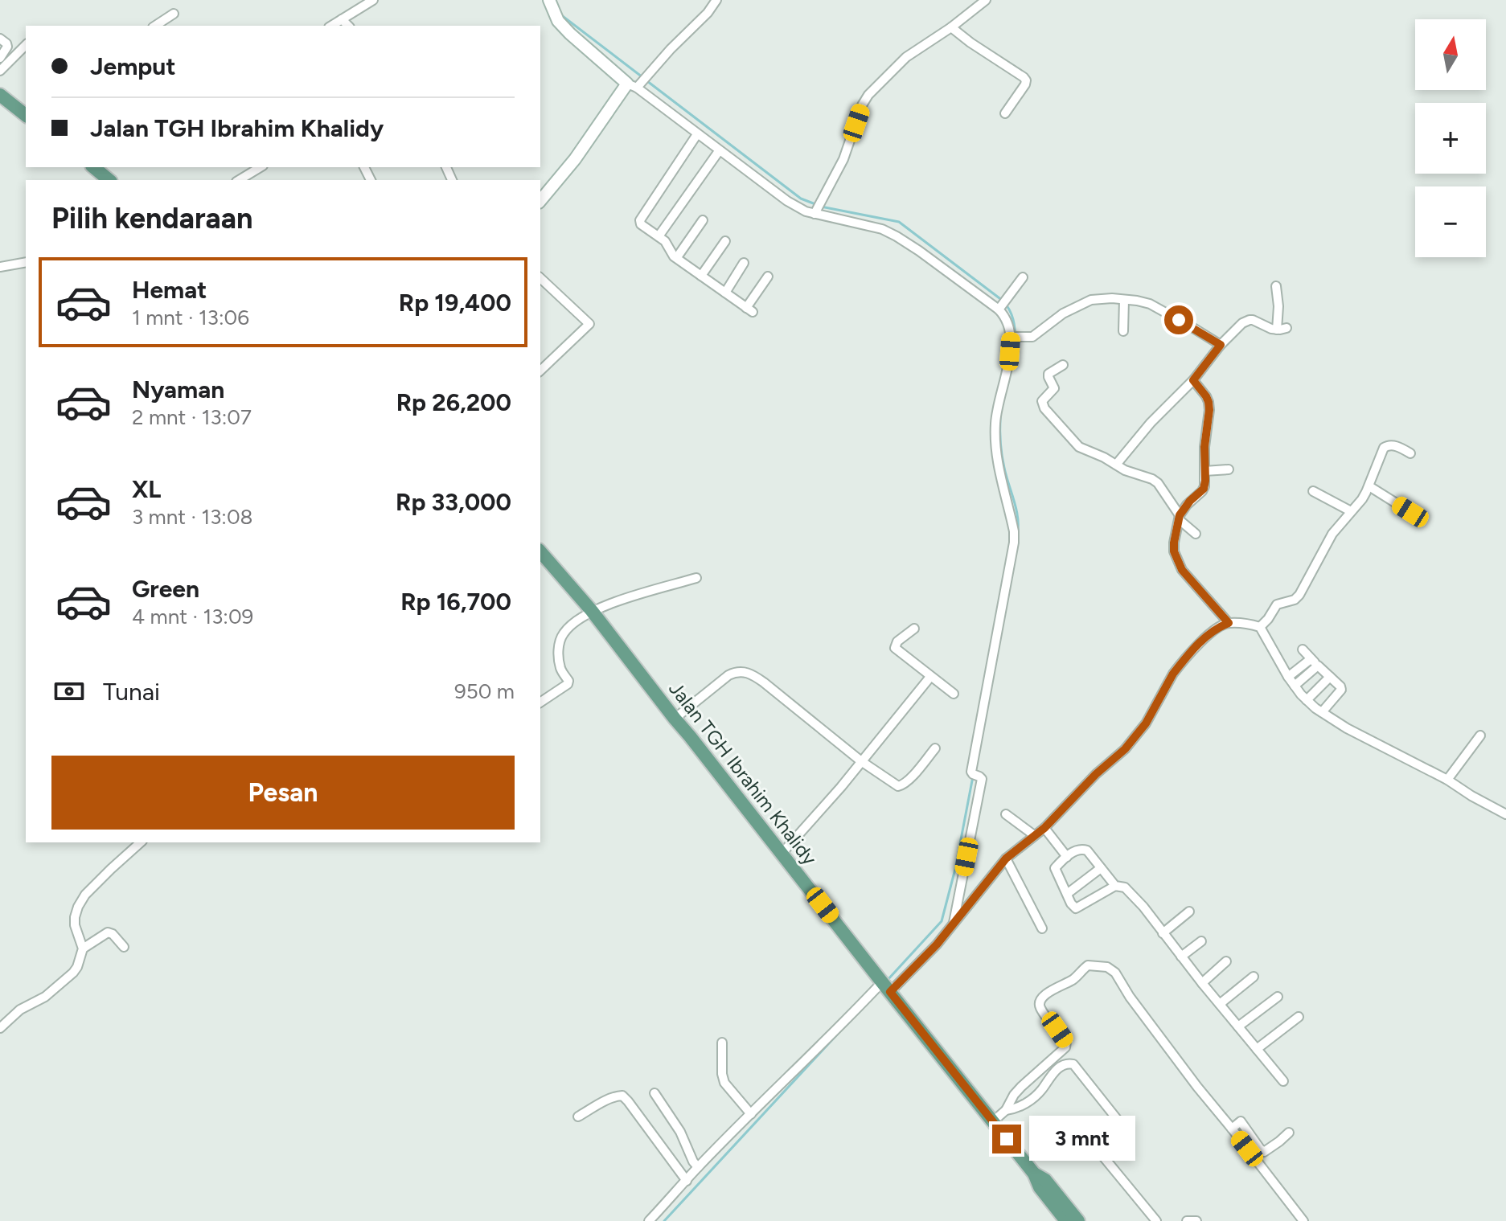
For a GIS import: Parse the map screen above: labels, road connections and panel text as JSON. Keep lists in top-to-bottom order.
{
  "streets": {
    "main road": ["Jalan TGH Ibrahim Khalidy"]
  },
  "north": "top",
  "page": {
    "map_buttons": ["+", "−"],
    "banner": ["Jemput", "Jalan TGH Ibrahim Khalidy"],
    "heading": "Pilih kendaraan",
    "list": [
      {
        "name": "Hemat",
        "note": "1 mnt · 13:06",
        "value": "Rp 19,400"
      },
      {
        "name": "Nyaman",
        "note": "2 mnt · 13:07",
        "value": "Rp 26,200"
      },
      {
        "name": "XL",
        "note": "3 mnt · 13:08",
        "value": "Rp 33,000"
      },
      {
        "name": "Green",
        "note": "4 mnt · 13:09",
        "value": "Rp 16,700"
      }
    ],
    "pay": ["Tunai", "950 m"],
    "buttons": "Pesan",
    "bubble": "3 mnt"
  }
}
